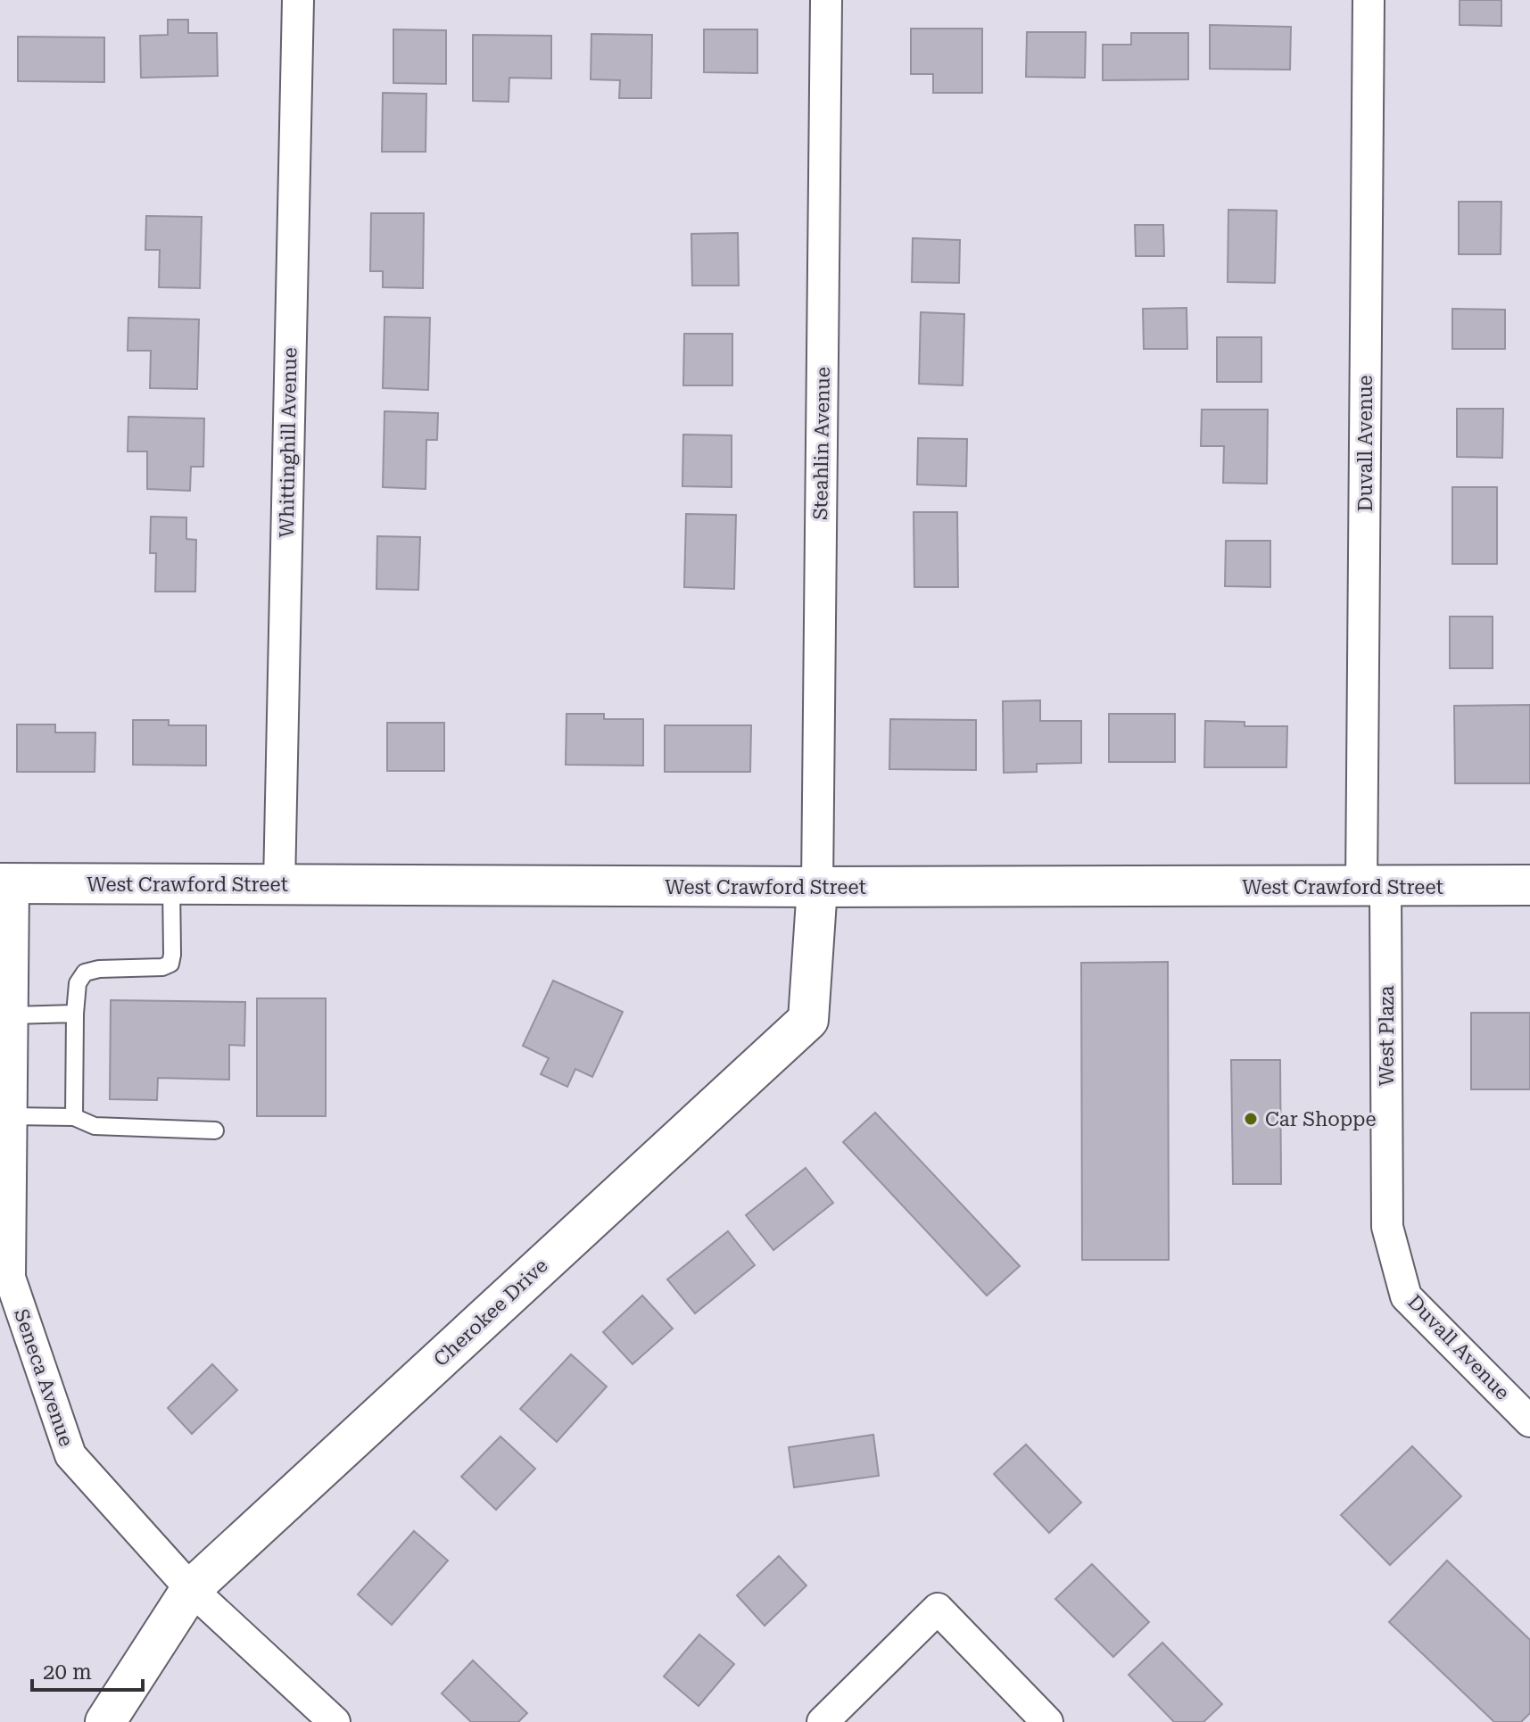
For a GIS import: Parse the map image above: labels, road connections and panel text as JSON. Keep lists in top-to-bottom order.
{
  "streets": {
    "main road": ["West Crawford Street", "Cherokee Drive"],
    "street": [
      "Whittinghill Avenue",
      "Steahlin Avenue",
      "Duvall Avenue",
      "West Plaza",
      "Seneca Avenue"
    ]
  },
  "crossings": [
    ["Whittinghill Avenue", "West Crawford Street"],
    ["Steahlin Avenue", "West Crawford Street"],
    ["Steahlin Avenue", "Cherokee Drive"],
    ["Duvall Avenue", "West Crawford Street"],
    ["Duvall Avenue", "West Plaza"],
    ["West Crawford Street", "West Plaza"],
    ["West Crawford Street", "Cherokee Drive"],
    ["West Crawford Street", "Seneca Avenue"],
    ["Cherokee Drive", "Seneca Avenue"]
  ],
  "places": ["Car Shoppe"],
  "scale_bar": "20 m"
}
